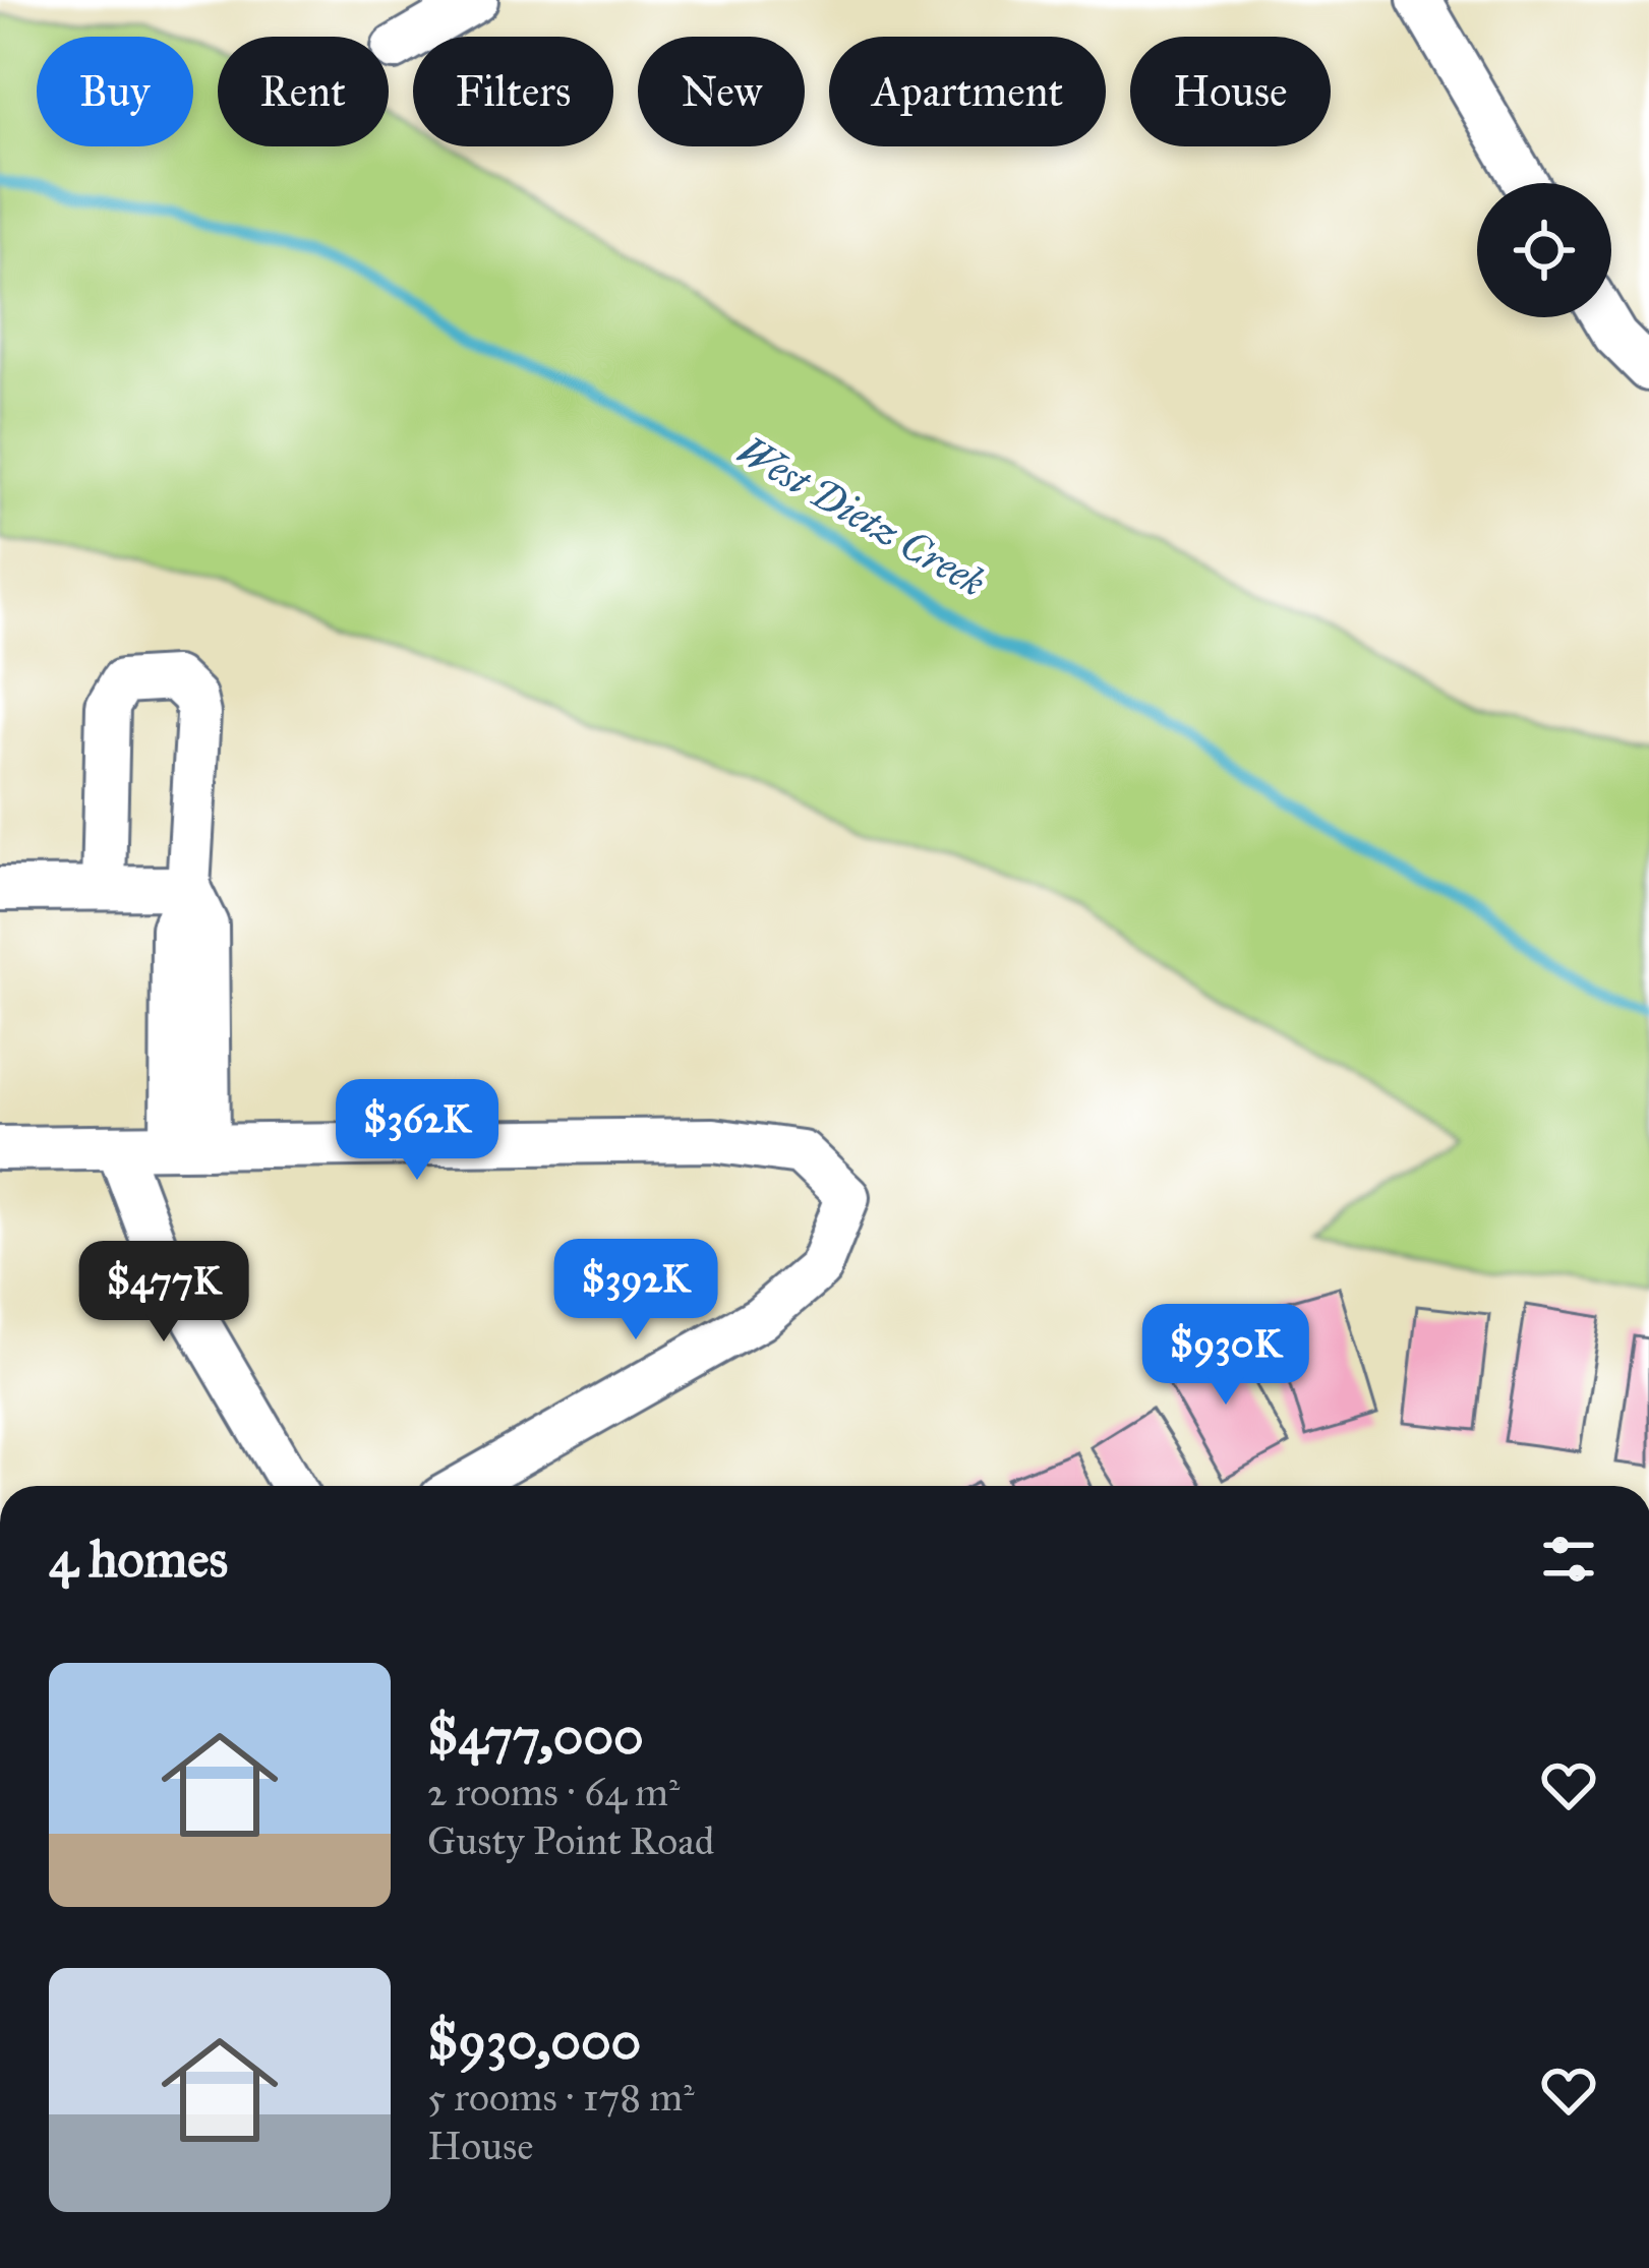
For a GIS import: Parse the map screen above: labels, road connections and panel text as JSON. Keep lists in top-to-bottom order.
{
  "water": ["West Dietz Creek"],
  "page": {
    "chip": [
      "Buy",
      "Rent",
      "Filters",
      "New",
      "Apartment",
      "House"
    ],
    "price": [
      "$362K",
      "$392K",
      "$477K",
      "$930K"
    ],
    "heading": "4 homes",
    "list": [
      {
        "name": "$477,000",
        "note": "2 rooms · 64 m² · Gusty Point Road"
      },
      {
        "name": "$930,000",
        "note": "5 rooms · 178 m² · House"
      }
    ]
  }
}
